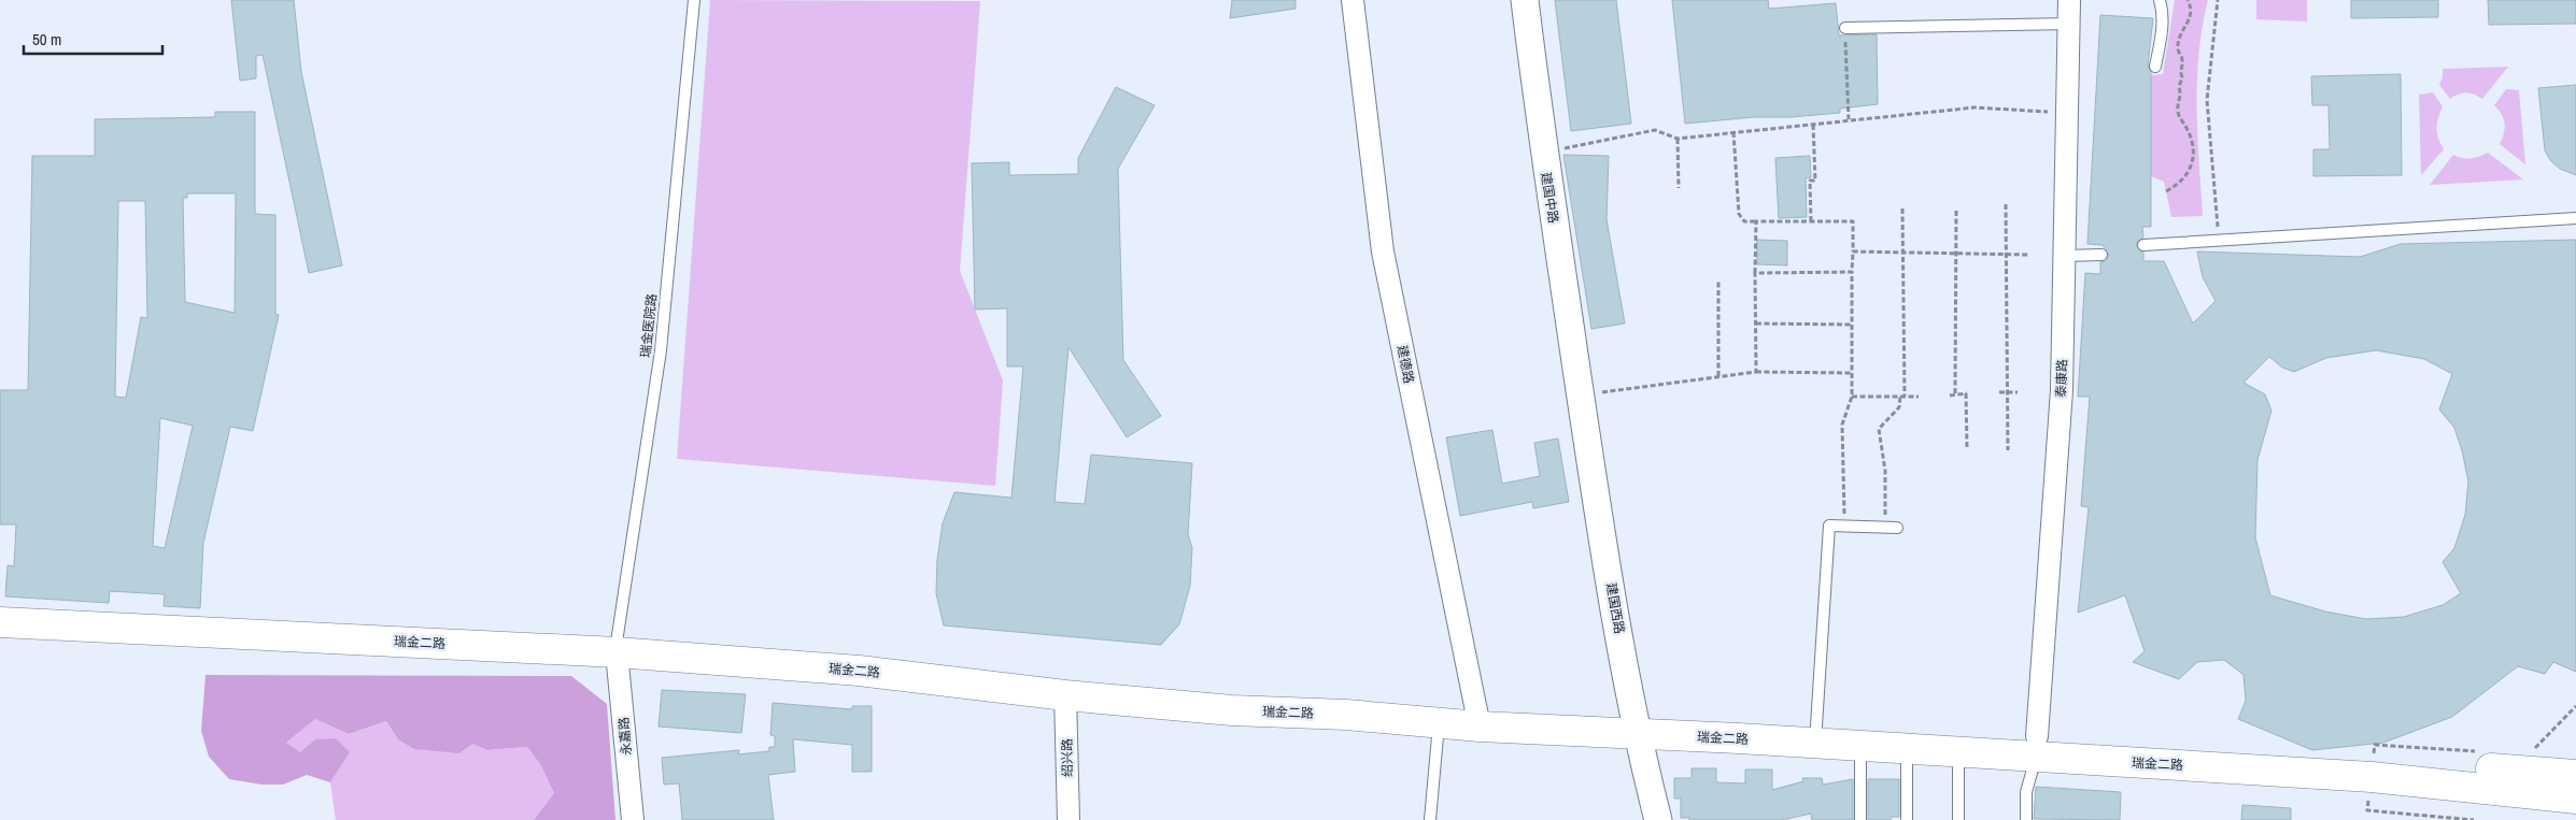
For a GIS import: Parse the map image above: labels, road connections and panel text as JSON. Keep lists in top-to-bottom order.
{
  "streets": {
    "main road": ["瑞金二路"],
    "street": [
      "建国中路",
      "建德路",
      "泰康路",
      "建国西路",
      "永嘉路",
      "绍兴路"
    ],
    "lane": ["瑞金医院路"]
  },
  "crossings": [
    ["建国中路", "建国西路"],
    ["瑞金医院路", "瑞金二路"],
    ["瑞金医院路", "永嘉路"],
    ["建德路", "瑞金二路"],
    ["泰康路", "瑞金二路"],
    ["建国西路", "瑞金二路"],
    ["瑞金二路", "永嘉路"],
    ["瑞金二路", "绍兴路"]
  ],
  "scale_bar": "50 m"
}
